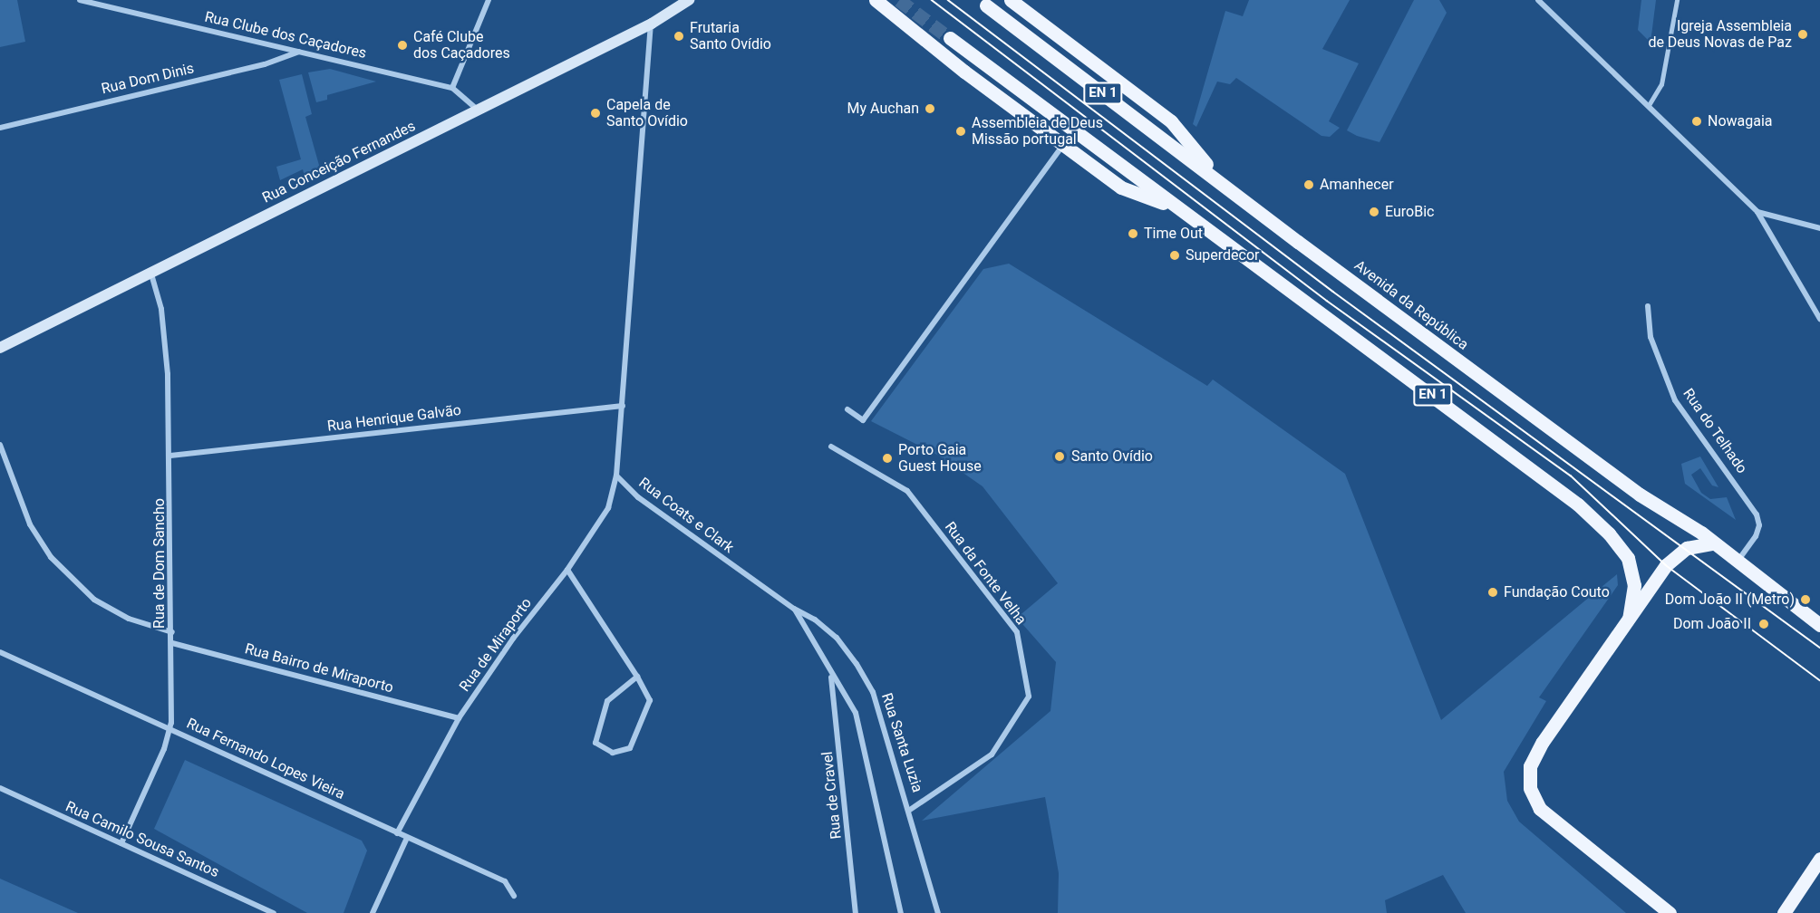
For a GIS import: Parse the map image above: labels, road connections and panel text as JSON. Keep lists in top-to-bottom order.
{
  "streets": {
    "main road": ["EN 1", "Rua Conceição Fernandes", "Avenida da República"],
    "street": [
      "Rua Clube dos Caçadores",
      "Rua Dom Dinis",
      "Rua Henrique Galvão",
      "Rua do Telhado",
      "Rua Coats e Clark",
      "Rua de Dom Sancho",
      "Rua da Fonte Velha",
      "Rua de Miraporto",
      "Rua Bairro de Miraporto",
      "Rua Santa Luzia",
      "Rua Fernando Lopes Vieira",
      "Rua de Cravel",
      "Rua Camilo Sousa Santos"
    ]
  },
  "crossings": [
    ["Rua Clube dos Caçadores", "Rua Dom Dinis"],
    ["Rua Clube dos Caçadores", "Rua Conceição Fernandes"],
    ["EN 1", "Avenida da República"],
    ["Rua Conceição Fernandes", "Rua de Dom Sancho"],
    ["Avenida da República", "Rua do Telhado"],
    ["Rua Henrique Galvão", "Rua de Dom Sancho"],
    ["Rua Coats e Clark", "Rua de Miraporto"],
    ["Rua Coats e Clark", "Rua Santa Luzia"],
    ["Rua Coats e Clark", "Rua de Cravel"],
    ["Rua de Dom Sancho", "Rua Bairro de Miraporto"],
    ["Rua de Dom Sancho", "Rua Fernando Lopes Vieira"],
    ["Rua de Dom Sancho", "Rua Camilo Sousa Santos"],
    ["Rua da Fonte Velha", "Rua Santa Luzia"],
    ["Rua de Miraporto", "Rua Bairro de Miraporto"],
    ["Rua de Miraporto", "Rua Fernando Lopes Vieira"]
  ],
  "places": [
    "Igreja Assembleia de Deus Novas de Paz",
    "Frutaria Santo Ovídio",
    "Café Clube dos Caçadores",
    "My Auchan",
    "Capela de Santo Ovídio",
    "Nowagaia",
    "Assembleia de Deus Missão portugal",
    "Amanhecer",
    "EuroBic",
    "Time Out",
    "Superdecor",
    "Santo Ovídio",
    "Porto Gaia Guest House",
    "Fundação Couto",
    "Dom João II (Metro)",
    "Dom João II"
  ]
}
